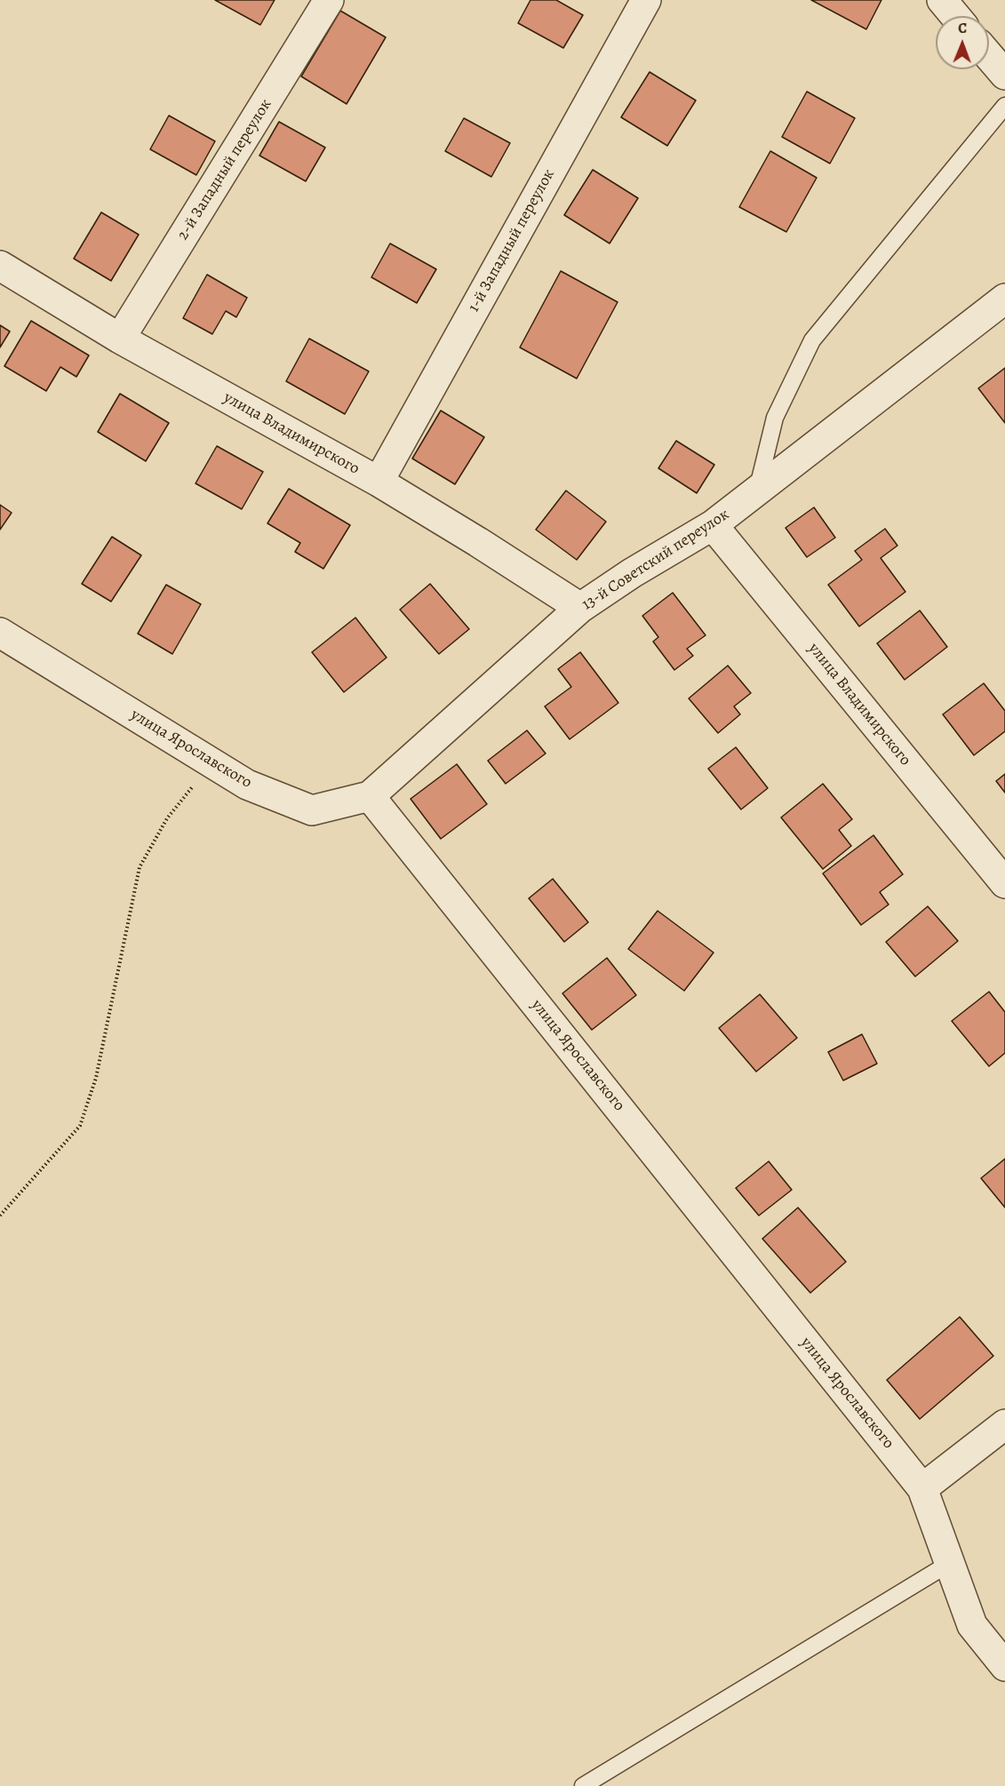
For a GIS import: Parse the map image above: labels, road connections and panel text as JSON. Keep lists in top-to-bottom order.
{
  "streets": {
    "street": [
      "2-й Западный переулок",
      "1-й Западный переулок",
      "улица Владимирского",
      "13-й Советский переулок",
      "улица Ярославского"
    ]
  },
  "crossings": [
    ["2-й Западный переулок", "улица Владимирского"],
    ["1-й Западный переулок", "улица Владимирского"],
    ["улица Владимирского", "13-й Советский переулок"],
    ["13-й Советский переулок", "улица Ярославского"]
  ],
  "north": "top"
}
